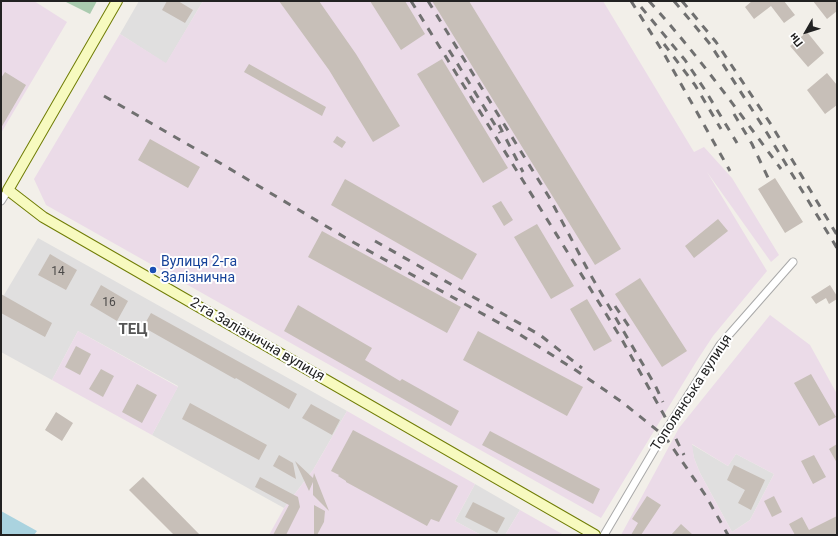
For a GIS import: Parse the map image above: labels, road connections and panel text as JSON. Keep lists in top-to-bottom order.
{
  "streets": {
    "street": ["2-га Залізнична вулиця", "Тополянська вулиця"]
  },
  "districts": ["ТЕЦ"],
  "places": ["Вулиця 2-га Залізнична"],
  "house_numbers": ["14", "16"],
  "north": "bottom left"
}
